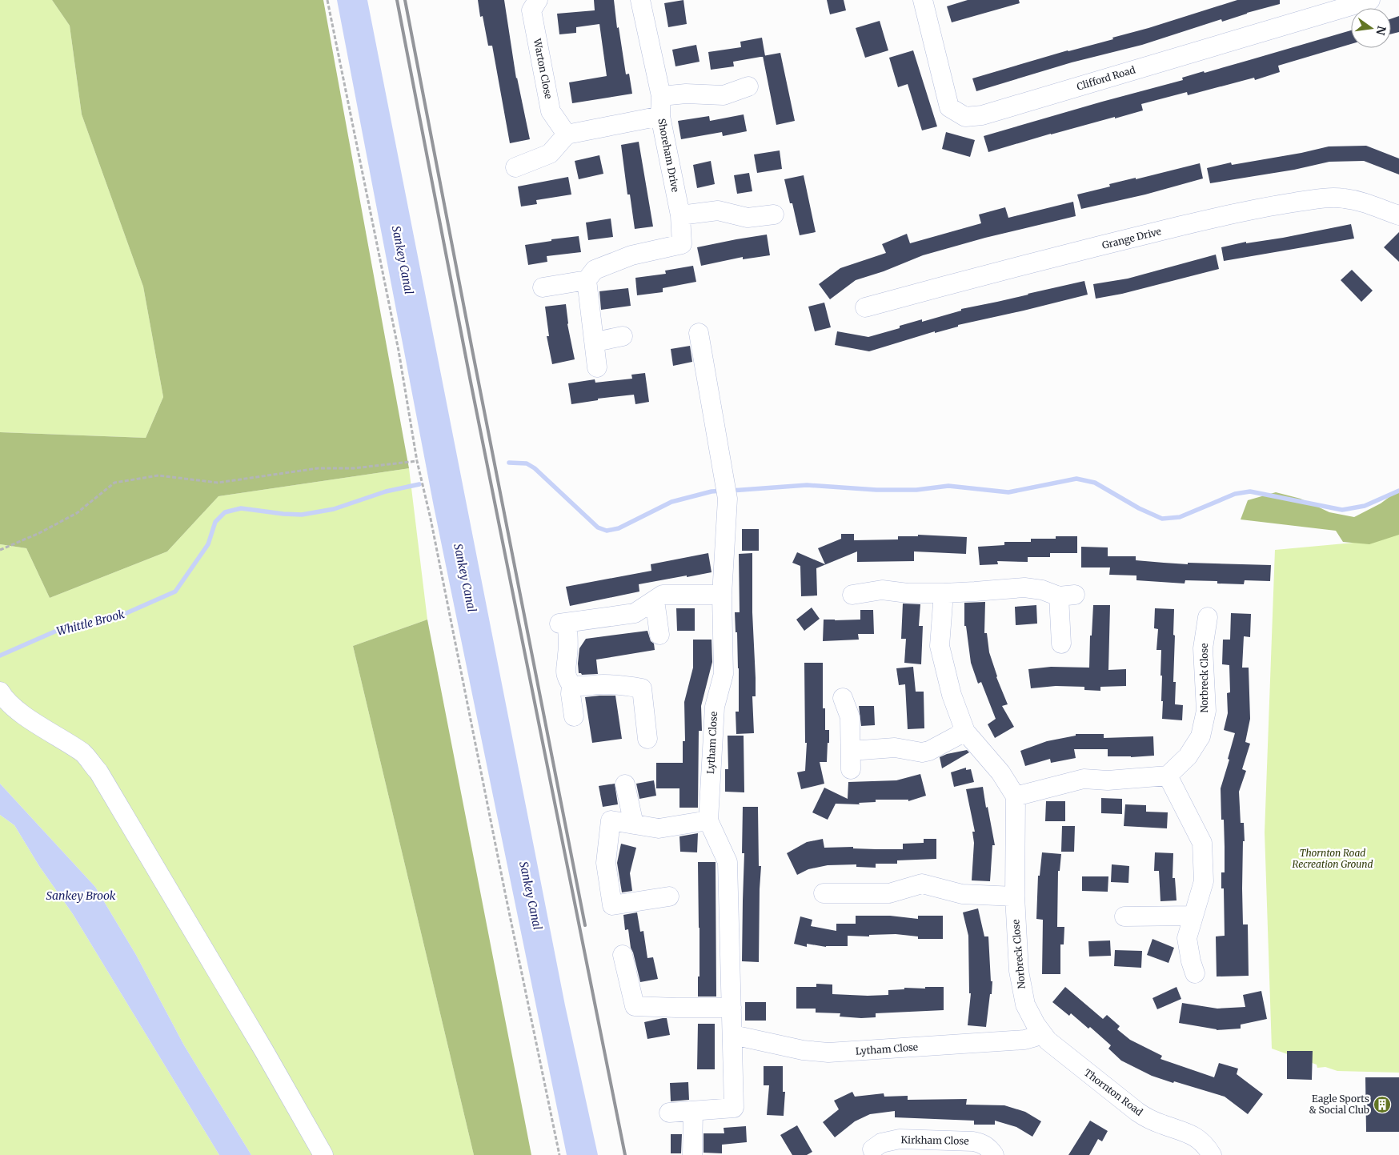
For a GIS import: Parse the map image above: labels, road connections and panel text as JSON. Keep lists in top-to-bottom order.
{
  "streets": {
    "street": [
      "Warton Close",
      "Clifford Road",
      "Shoreham Drive",
      "Grange Drive",
      "Norbreck Close",
      "Lytham Close",
      "Thornton Road",
      "Kirkham Close"
    ]
  },
  "crossings": [
    ["Norbreck Close", "Lytham Close"],
    ["Norbreck Close", "Thornton Road"],
    ["Lytham Close", "Thornton Road"]
  ],
  "water": ["Sankey Canal", "Whittle Brook", "Sankey Brook"],
  "parks": ["Thornton Road Recreation Ground"],
  "places": {
    "building": ["Eagle Sports & Social Club"]
  },
  "north": "right"
}
